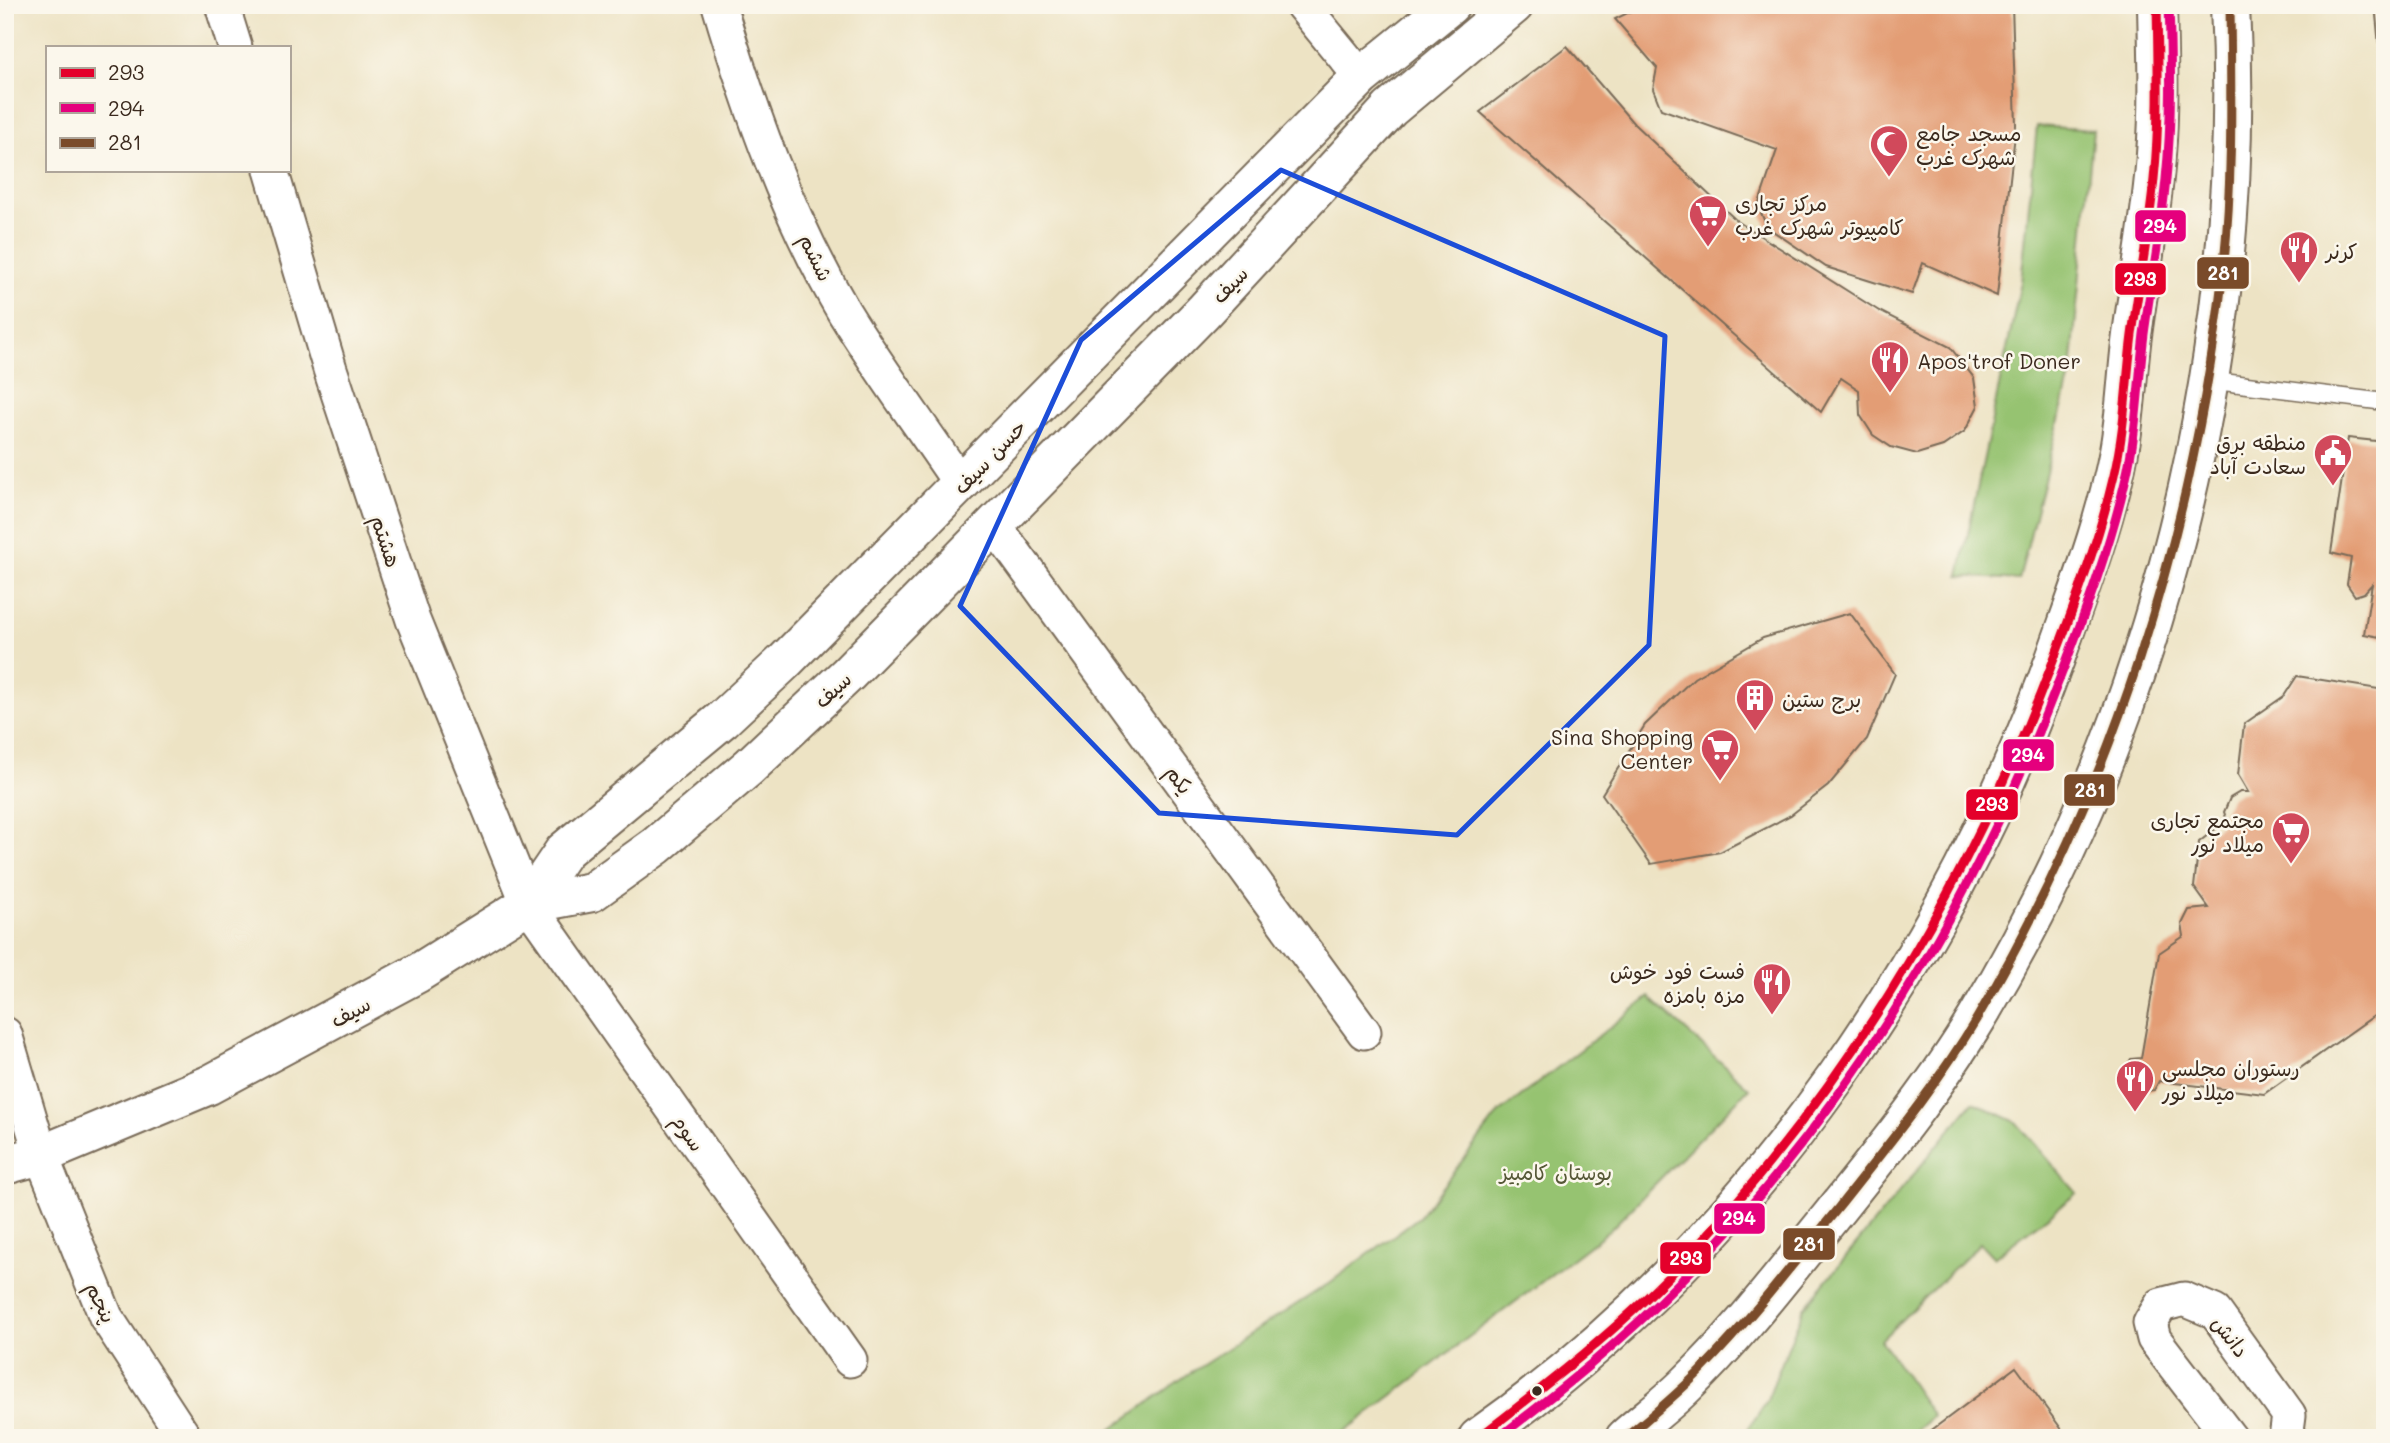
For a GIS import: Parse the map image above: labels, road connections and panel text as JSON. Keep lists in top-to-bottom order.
{
  "streets": {
    "street": [
      "ششم",
      "سیف",
      "حسن سیف",
      "هشتم",
      "یکم",
      "سوم",
      "پنجم",
      "دانش"
    ]
  },
  "crossings": [
    ["ششم", "حسن سیف"],
    ["سیف", "حسن سیف"],
    ["سیف", "هشتم"],
    ["سیف", "یکم"],
    ["سیف", "سوم"],
    ["سیف", "پنجم"],
    ["حسن سیف", "هشتم"],
    ["حسن سیف", "سوم"],
    ["هشتم", "سوم"]
  ],
  "parks": ["بوستان کامبیز"],
  "places": {
    "mosque": ["مسجد جامع شهرک غرب"],
    "supermarket": ["مرکز تجاری کامپیوتر شهرک غرب", "Sina Shopping Center", "مجتمع تجاری میلاد نور"],
    "restaurant": [
      "کرنر",
      "Apos'trof Doner",
      "فست فود خوش مزه بامزه",
      "رستوران مجلسی میلاد نور"
    ],
    "public building": ["منطقه برق سعادت آباد"],
    "building": ["برج ستین"]
  },
  "lines": ["transit line 293", "transit line 294", "transit line 281"],
  "legend": ["293", "294", "281"]
}
